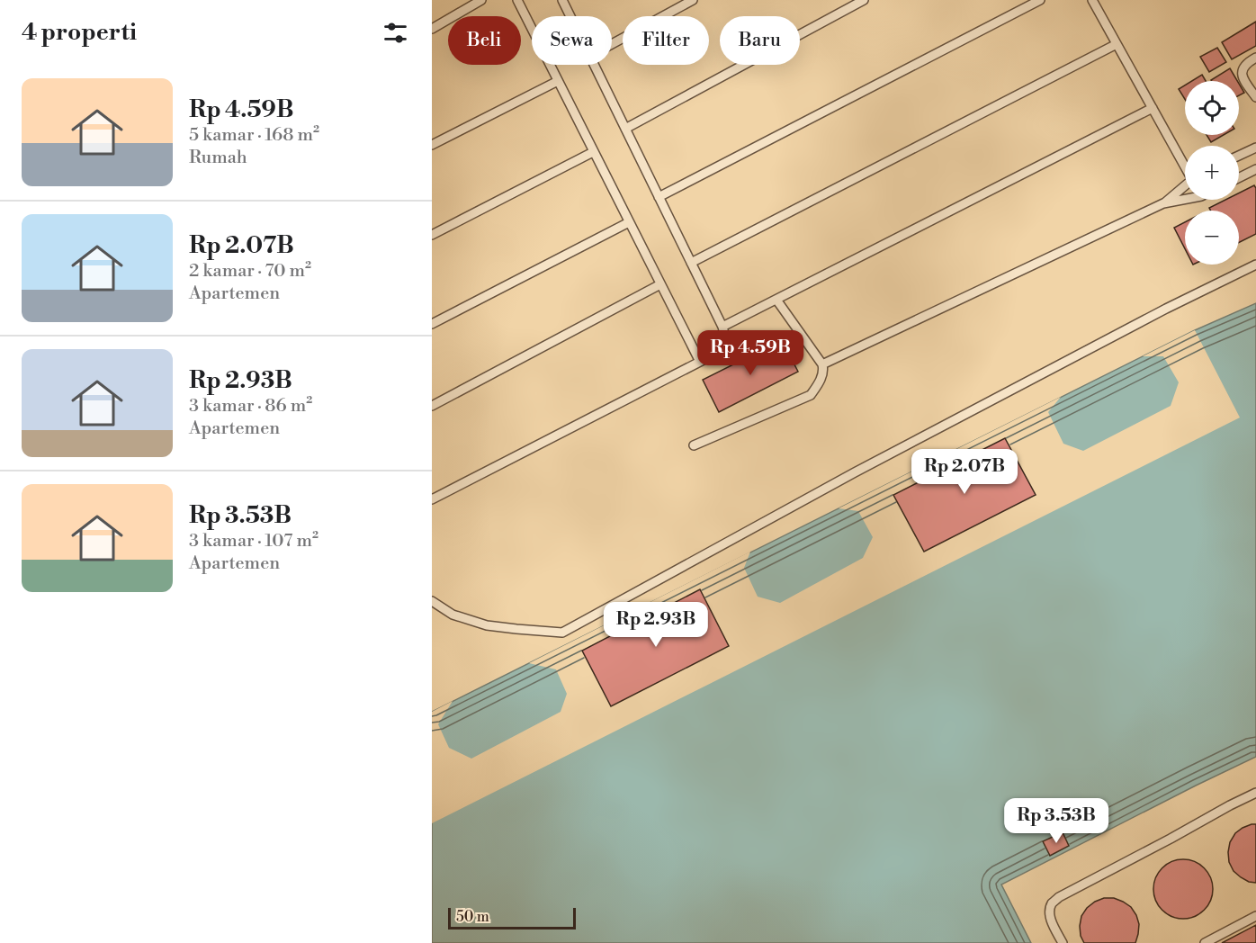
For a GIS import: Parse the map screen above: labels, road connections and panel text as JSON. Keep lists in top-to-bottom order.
{
  "scale_bar": "50 m",
  "page": {
    "heading": "4 properti",
    "chip": [
      "Beli",
      "Sewa",
      "Filter",
      "Baru"
    ],
    "list": [
      {
        "name": "Rp 4.59B",
        "note": "5 kamar · 168 m² · Rumah"
      },
      {
        "name": "Rp 2.07B",
        "note": "2 kamar · 70 m² · Apartemen"
      },
      {
        "name": "Rp 2.93B",
        "note": "3 kamar · 86 m² · Apartemen"
      },
      {
        "name": "Rp 3.53B",
        "note": "3 kamar · 107 m² · Apartemen"
      }
    ],
    "map_buttons": ["+", "−"],
    "price": [
      "Rp 4.59B",
      "Rp 2.07B",
      "Rp 2.93B",
      "Rp 3.53B"
    ],
    "scale": "50 m"
  }
}
